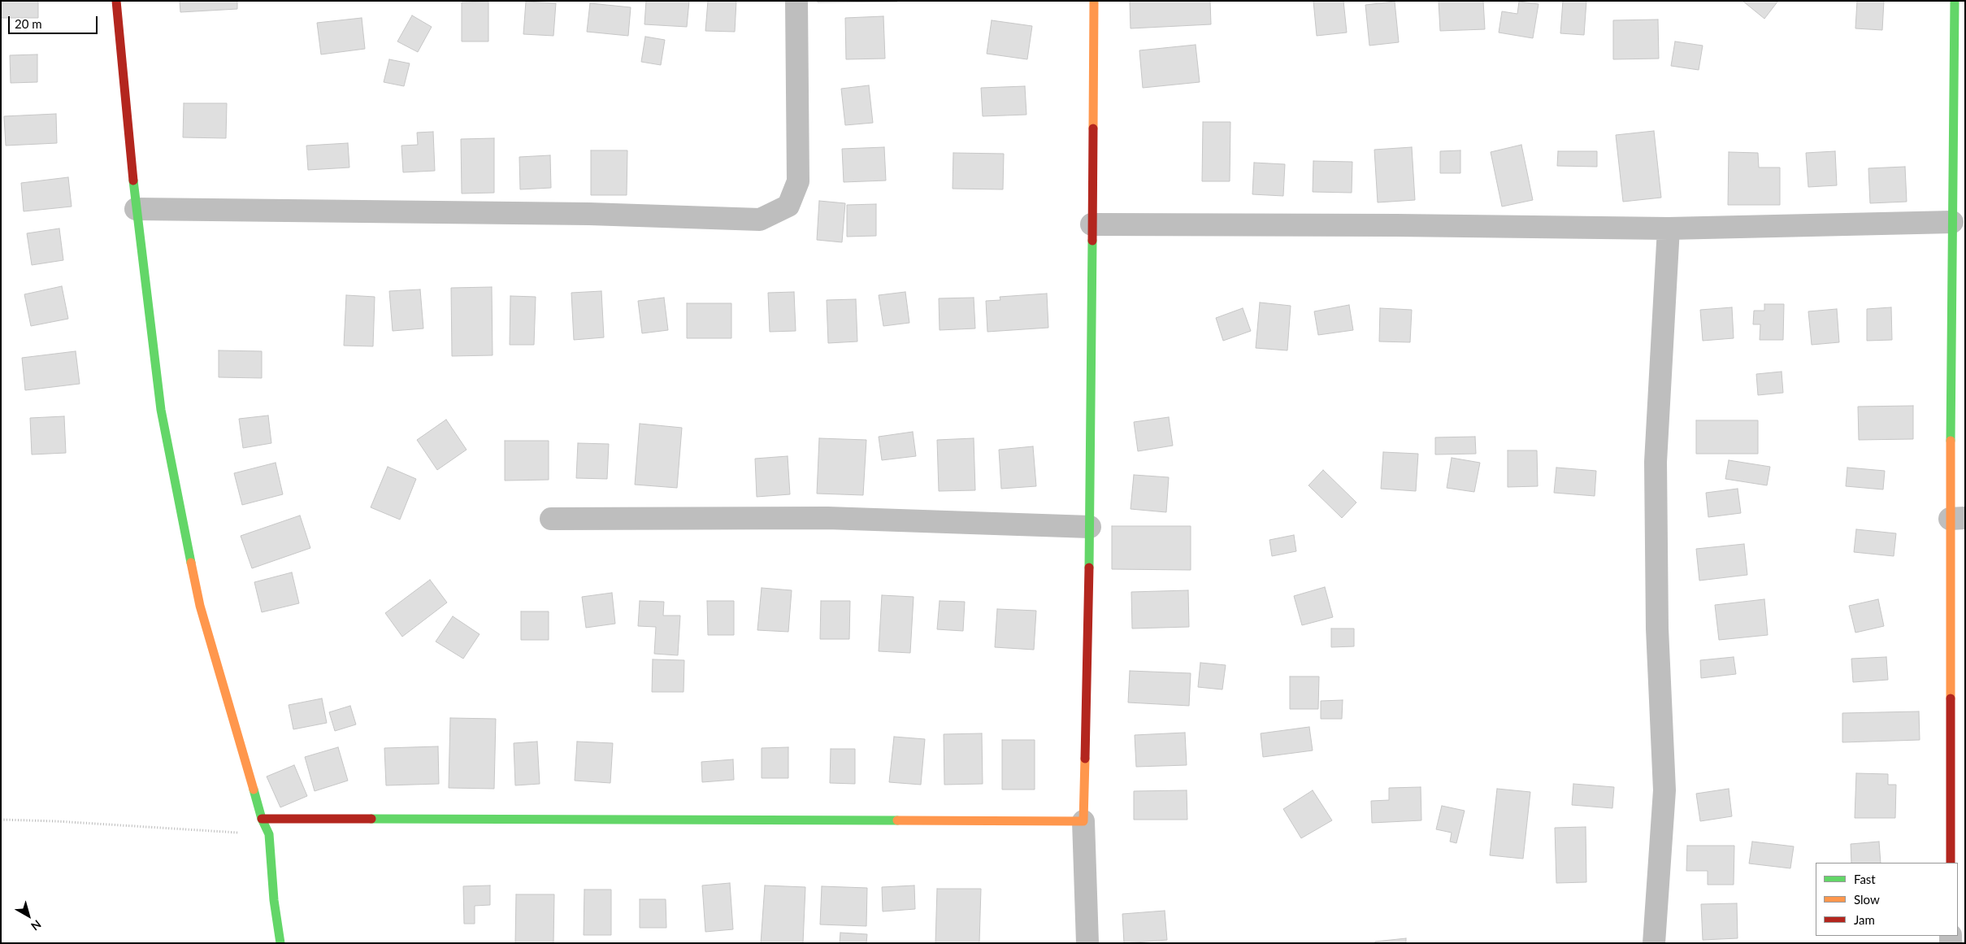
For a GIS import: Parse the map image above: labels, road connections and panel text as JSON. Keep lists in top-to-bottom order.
{
  "legend": ["Fast", "Slow", "Jam"],
  "scale_bar": "20 m",
  "north": "bottom right"
}
